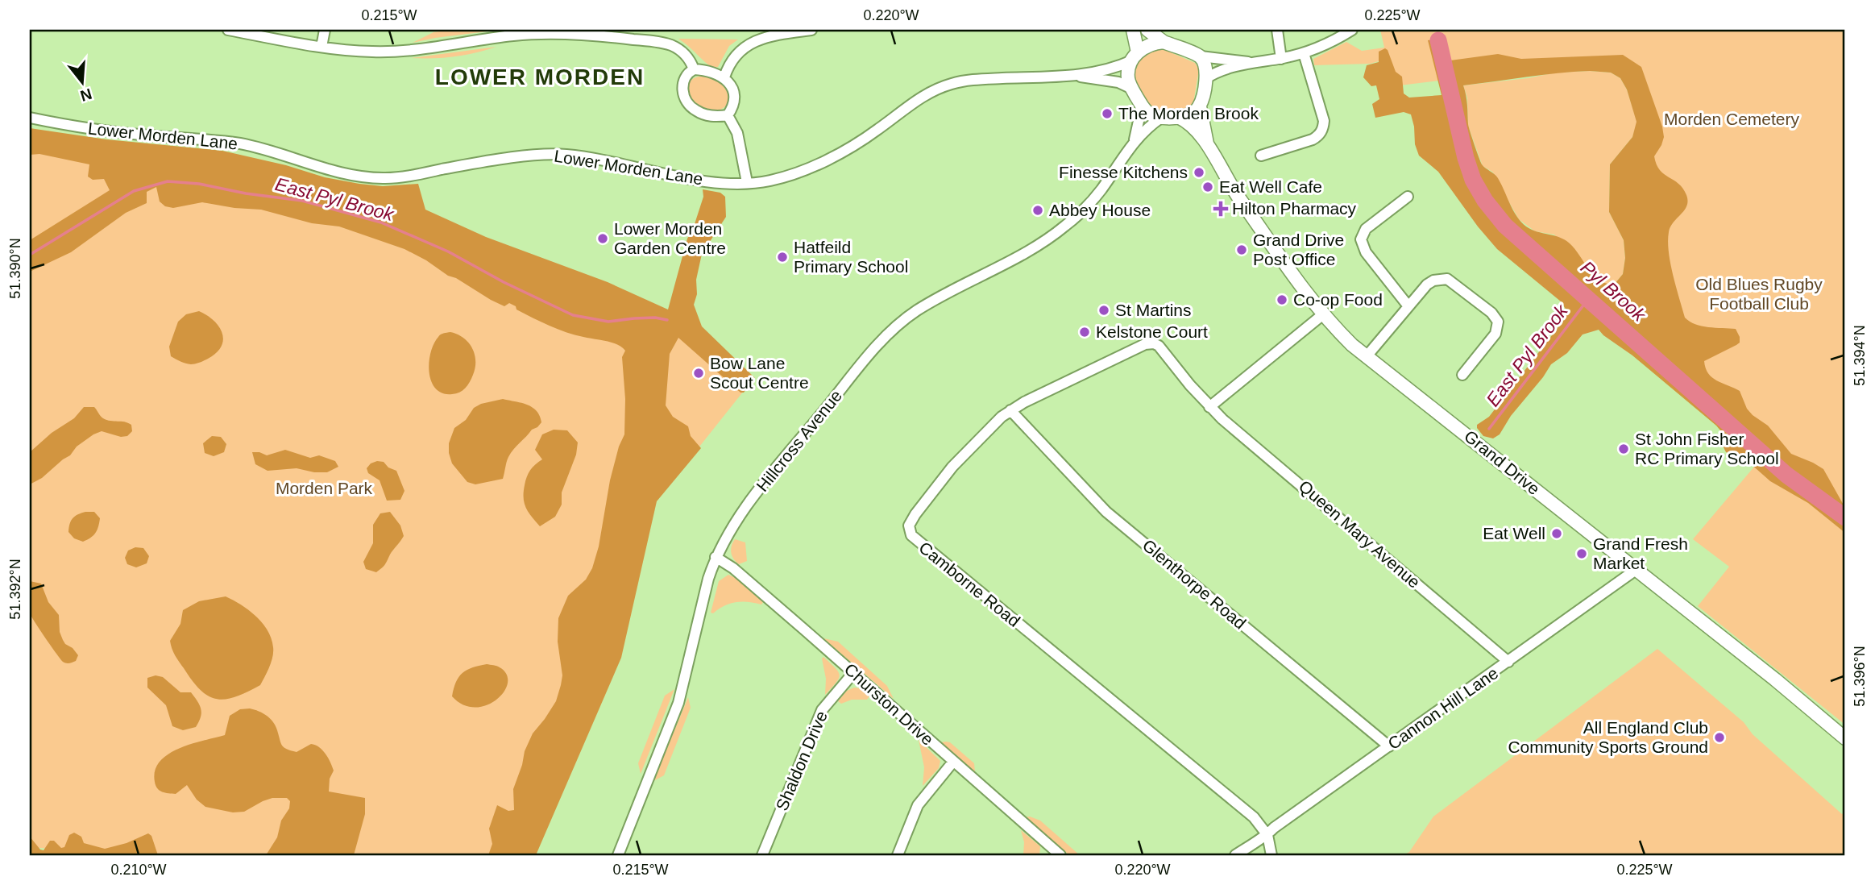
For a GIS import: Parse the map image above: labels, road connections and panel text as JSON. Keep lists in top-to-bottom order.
{
  "streets": {
    "main road": ["Grand Drive"],
    "street": [
      "Lower Morden Lane",
      "Hillcross Avenue",
      "Queen Mary Avenue",
      "Camborne Road",
      "Glenthorpe Road",
      "Churston Drive",
      "Cannon Hill Lane",
      "Shaldon Drive"
    ]
  },
  "crossings": [
    ["Lower Morden Lane", "Hillcross Avenue"],
    ["Lower Morden Lane", "Grand Drive"],
    ["Hillcross Avenue", "Grand Drive"],
    ["Hillcross Avenue", "Churston Drive"],
    ["Grand Drive", "Cannon Hill Lane"],
    ["Queen Mary Avenue", "Camborne Road"],
    ["Queen Mary Avenue", "Cannon Hill Lane"],
    ["Camborne Road", "Glenthorpe Road"],
    ["Camborne Road", "Cannon Hill Lane"],
    ["Glenthorpe Road", "Cannon Hill Lane"],
    ["Churston Drive", "Shaldon Drive"]
  ],
  "districts": ["LOWER MORDEN"],
  "water": ["East Pyl Brook", "Pyl Brook"],
  "parks": ["Morden Cemetery", "Old Blues Rugby Football Club", "Morden Park"],
  "places": {
    "other": [
      "The Morden Brook",
      "Finesse Kitchens",
      "Eat Well Cafe",
      "Abbey House",
      "Lower Morden Garden Centre",
      "Grand Drive Post Office",
      "Hatfeild Primary School",
      "Co-op Food",
      "St Martins",
      "Kelstone Court",
      "Bow Lane Scout Centre",
      "St John Fisher RC Primary School",
      "Eat Well",
      "Grand Fresh Market",
      "All England Club Community Sports Ground"
    ],
    "health": ["Hilton Pharmacy"]
  },
  "north": "bottom",
  "coordinates": [
    "0.215°W",
    "0.220°W",
    "0.225°W",
    "51.390°N",
    "51.394°N",
    "51.392°N",
    "51.396°N",
    "0.210°W"
  ]
}
